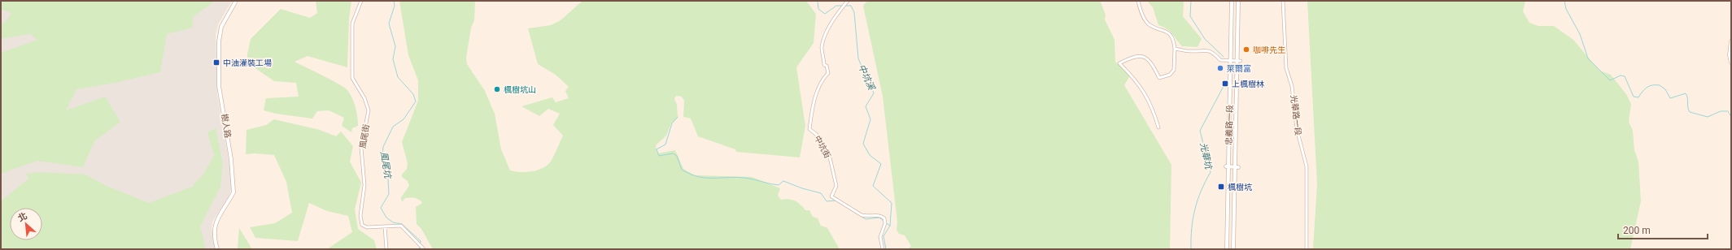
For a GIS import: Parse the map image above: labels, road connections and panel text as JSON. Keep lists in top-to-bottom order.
{
  "streets": {
    "main road": ["忠義路一段", "樹人路"],
    "street": ["光華路一段", "風尾街", "中坑街"]
  },
  "water": ["中坑溪", "光華坑", "風尾坑"],
  "places": {
    "other": ["咖啡先生", "萊爾富", "楓樹坑山"],
    "transit": ["中油灌裝工場", "上楓樹林", "楓樹坑"]
  },
  "scale_bar": "200 m",
  "north": "top left"
}
